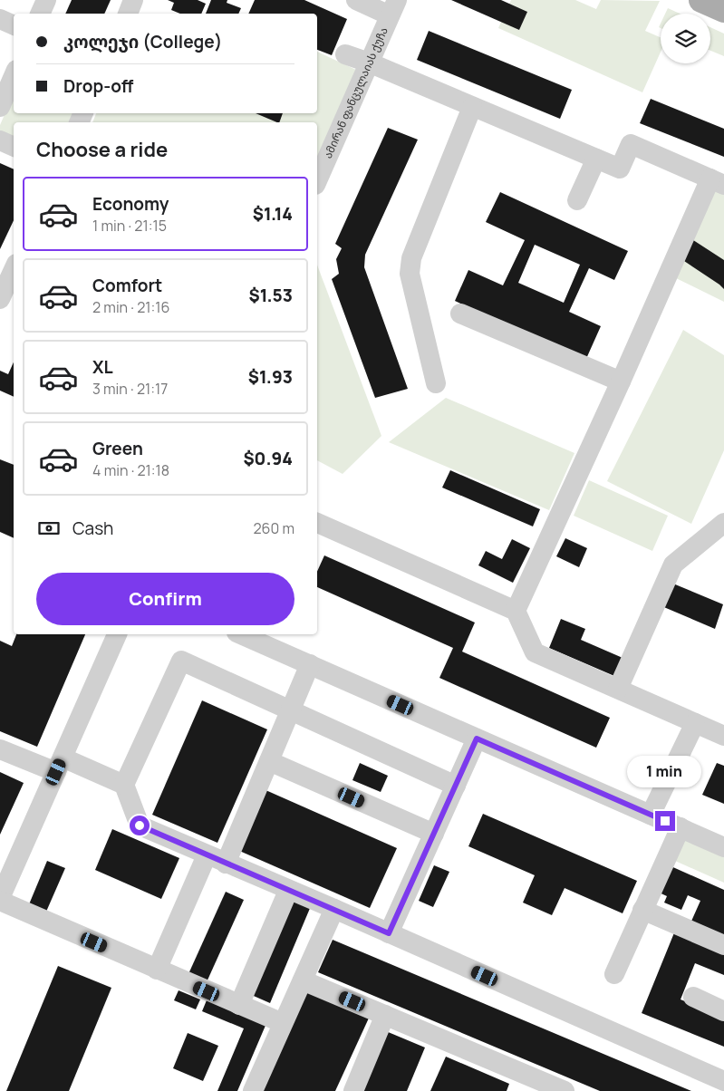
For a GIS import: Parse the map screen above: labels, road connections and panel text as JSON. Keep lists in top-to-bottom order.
{
  "streets": {
    "street": ["ამირან ფანცულაიას ქუჩა"]
  },
  "page": {
    "banner": ["კოლეჯი (College)", "Drop-off"],
    "heading": "Choose a ride",
    "list": [
      {
        "name": "Economy",
        "note": "1 min · 21:15",
        "value": "$1.14"
      },
      {
        "name": "Comfort",
        "note": "2 min · 21:16",
        "value": "$1.53"
      },
      {
        "name": "XL",
        "note": "3 min · 21:17",
        "value": "$1.93"
      },
      {
        "name": "Green",
        "note": "4 min · 21:18",
        "value": "$0.94"
      }
    ],
    "pay": ["Cash", "260 m"],
    "buttons": "Confirm",
    "bubble": "1 min"
  }
}
